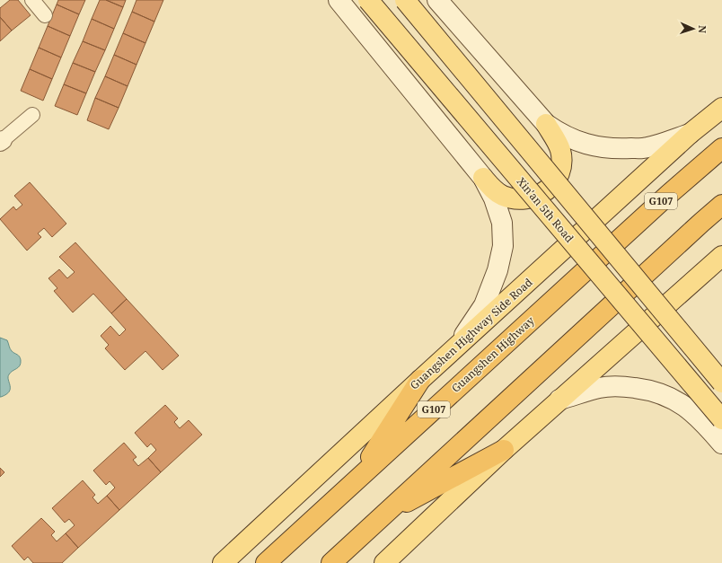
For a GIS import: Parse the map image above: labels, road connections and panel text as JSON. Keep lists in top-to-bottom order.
{
  "streets": {
    "highway": ["G107", "Guangshen Highway"],
    "main road": ["Xin'an 5th Road", "Guangshen Highway Side Road"]
  },
  "north": "right"
}
